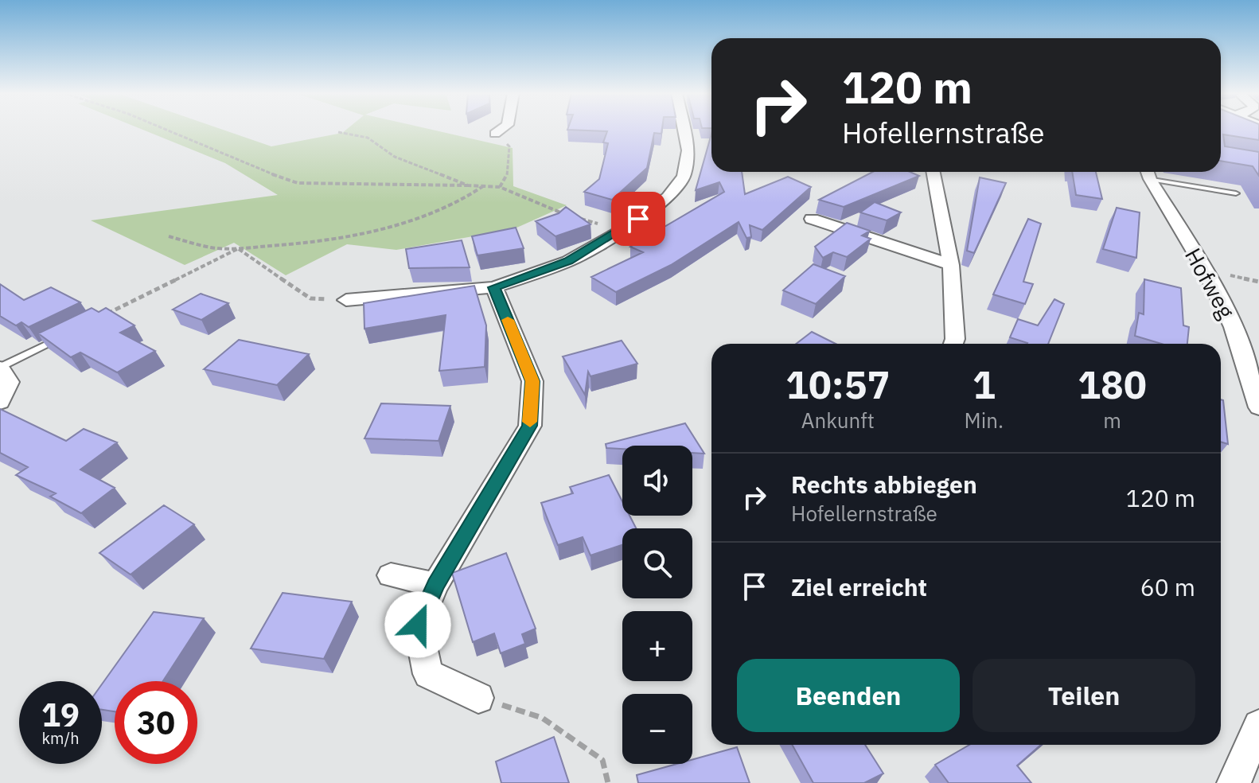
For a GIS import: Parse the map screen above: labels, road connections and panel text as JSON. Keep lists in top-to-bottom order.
{
  "streets": {
    "street": ["Hofweg"]
  },
  "page": {
    "turn": ["120 m", "Hofellernstraße"],
    "eta": [
      "10:57",
      "Ankunft",
      "1",
      "Min.",
      "180",
      "m"
    ],
    "map_buttons": ["+", "−"],
    "list": [
      {
        "name": "Rechts abbiegen",
        "note": "Hofellernstraße",
        "value": "120 m"
      },
      {
        "name": "Ziel erreicht",
        "value": "60 m"
      }
    ],
    "buttons": ["Beenden", "Teilen"],
    "speed": "19 km/h",
    "limit": "30"
  }
}
